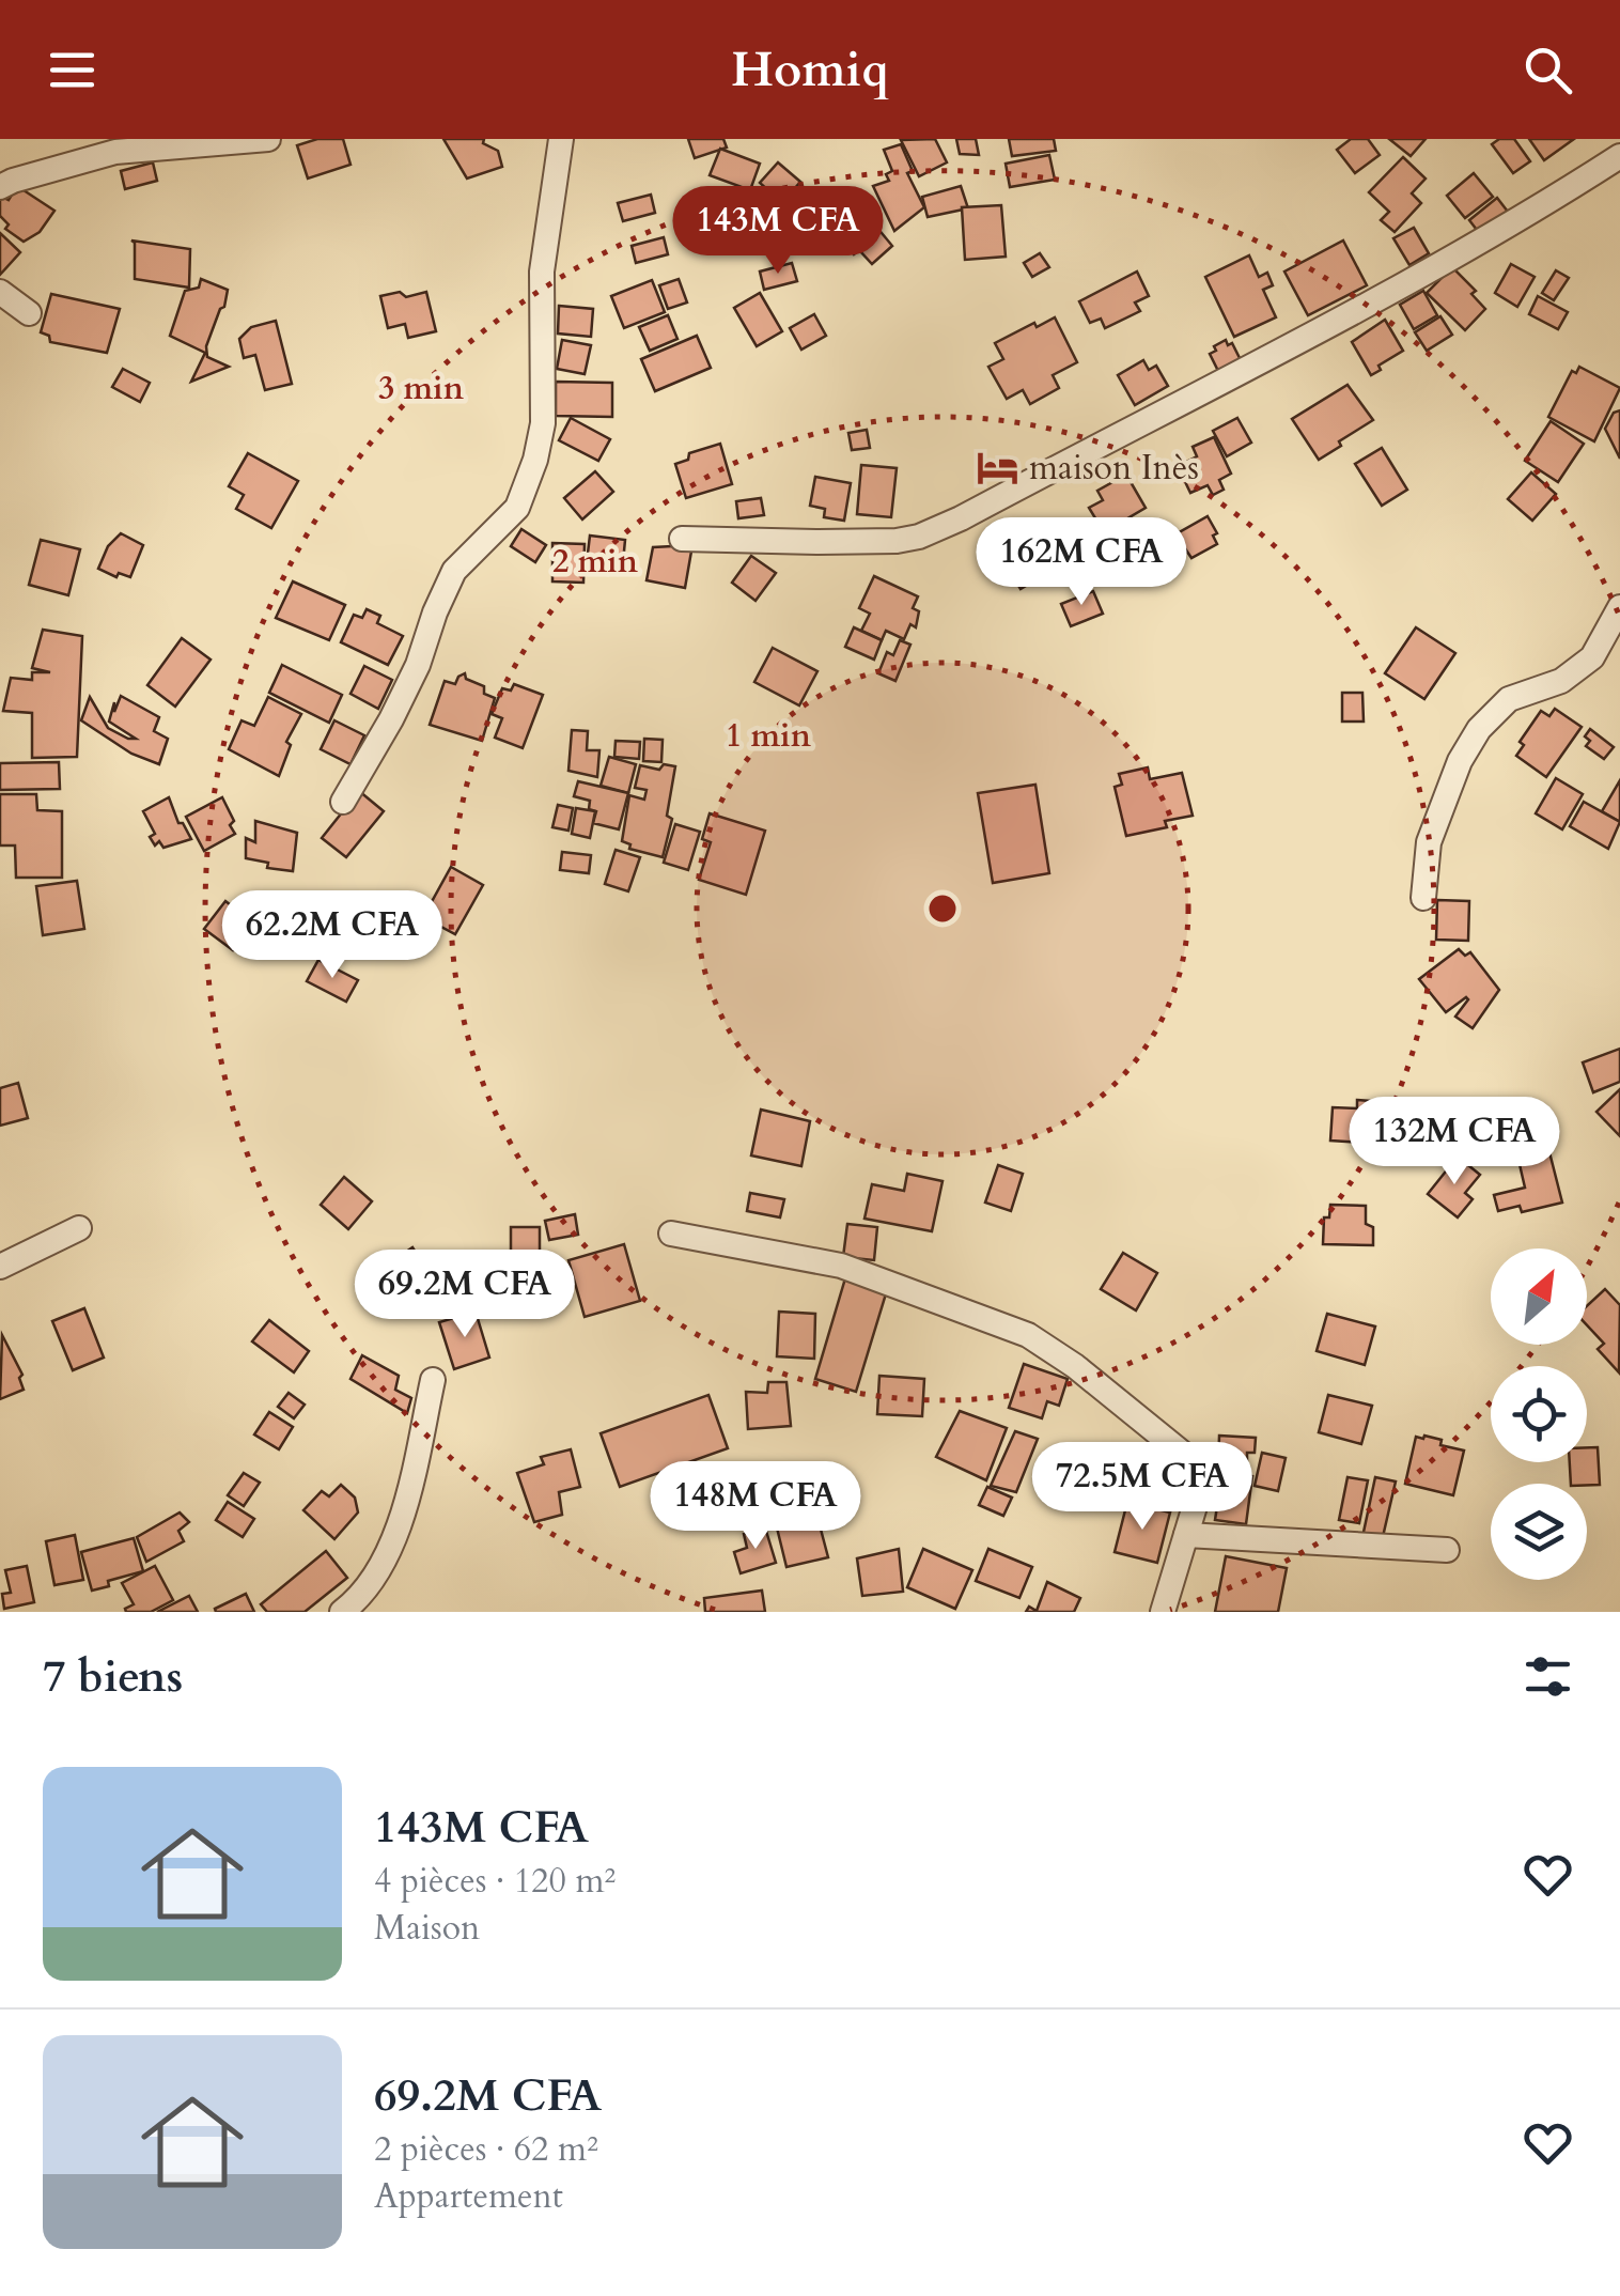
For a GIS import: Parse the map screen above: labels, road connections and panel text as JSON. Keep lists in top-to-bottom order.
{
  "places": {
    "hotel": ["maison Inès"]
  },
  "north": "top right",
  "page": {
    "header": "Homiq",
    "price": [
      "143M CFA",
      "162M CFA",
      "62.2M CFA",
      "132M CFA",
      "69.2M CFA",
      "72.5M CFA",
      "148M CFA"
    ],
    "heading": "7 biens",
    "list": [
      {
        "name": "143M CFA",
        "note": "4 pièces · 120 m² · Maison"
      },
      {
        "name": "69.2M CFA",
        "note": "2 pièces · 62 m² · Appartement"
      }
    ]
  },
  "rings": ["3 min", "2 min", "1 min"]
}
